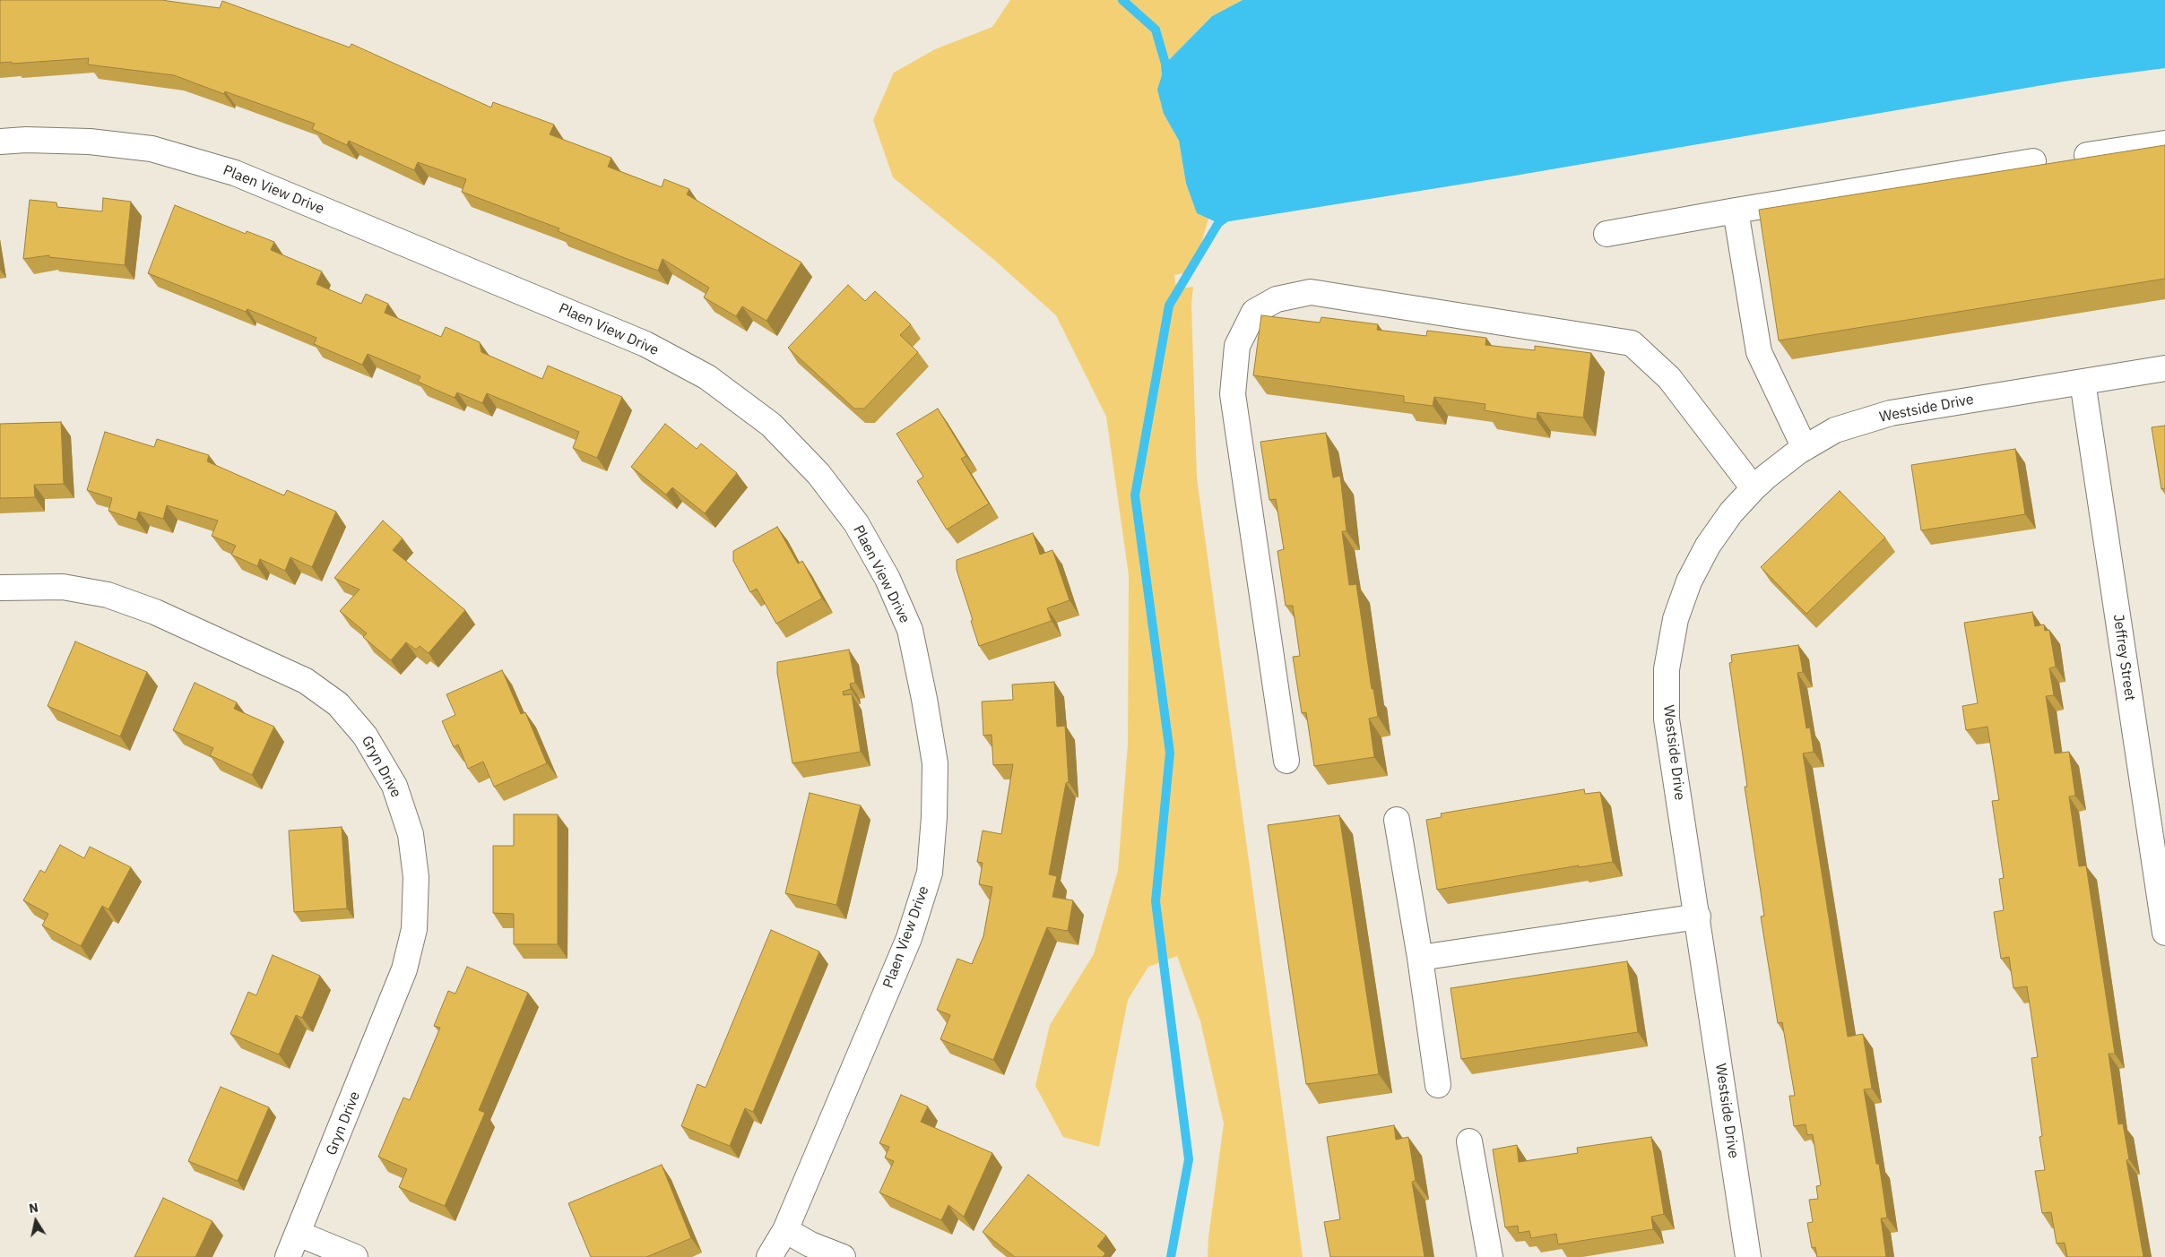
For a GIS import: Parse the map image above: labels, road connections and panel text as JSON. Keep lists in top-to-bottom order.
{
  "streets": {
    "street": [
      "Plaen View Drive",
      "Westside Drive",
      "Jeffrey Street",
      "Gryn Drive"
    ]
  },
  "crossings": [
    ["Westside Drive", "Jeffrey Street"]
  ],
  "north": "top"
}
